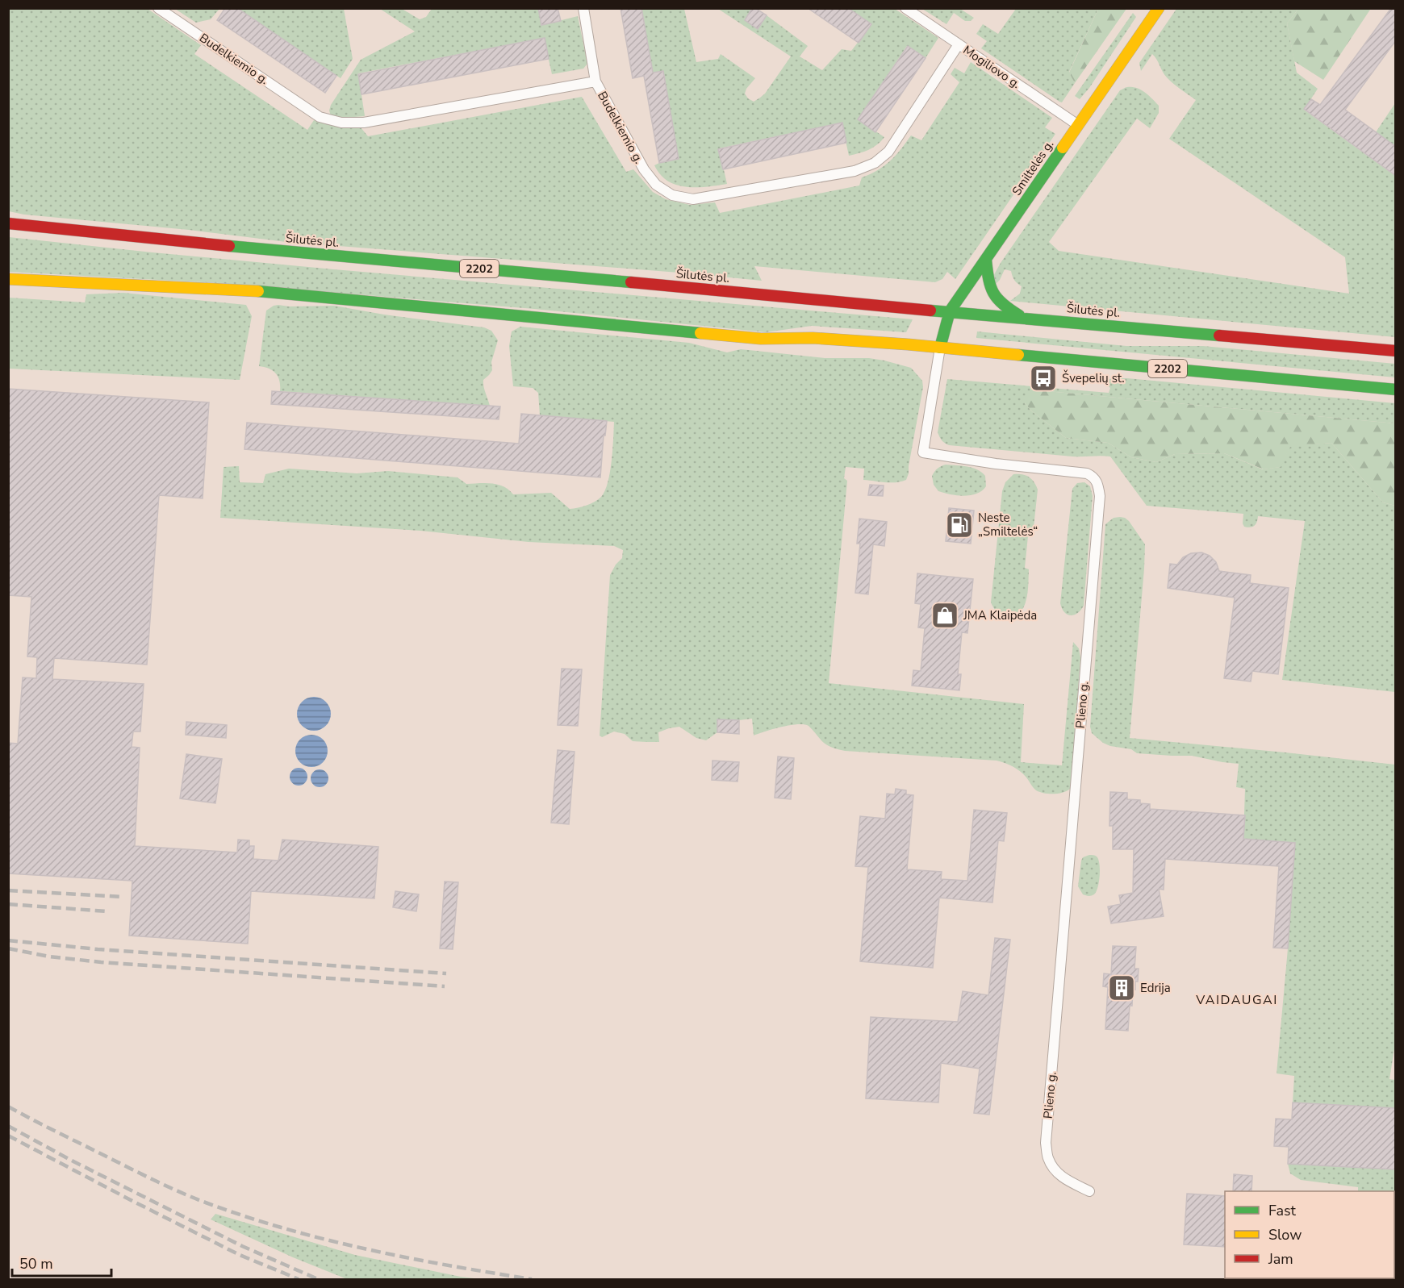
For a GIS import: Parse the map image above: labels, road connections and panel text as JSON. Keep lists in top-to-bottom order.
{
  "streets": {
    "main road": ["Smiltelės g.", "Šilutės pl.", "2202"],
    "street": ["Budelkiemio g.", "Mogiliovo g.", "Plieno g."]
  },
  "crossings": [
    ["Budelkiemio g.", "Mogiliovo g."],
    ["Mogiliovo g.", "Smiltelės g."],
    ["Smiltelės g.", "Šilutės pl."],
    ["Smiltelės g.", "2202"],
    ["Smiltelės g.", "Plieno g."],
    ["2202", "Plieno g."]
  ],
  "districts": ["VAIDAUGAI"],
  "places": {
    "bus stop": ["Švepelių st."],
    "fuel station": ["Neste „Smiltelės“"],
    "shop": ["JMA Klaipėda"],
    "building": ["Edrija"]
  },
  "legend": ["Fast", "Slow", "Jam"],
  "scale_bar": "50 m"
}
